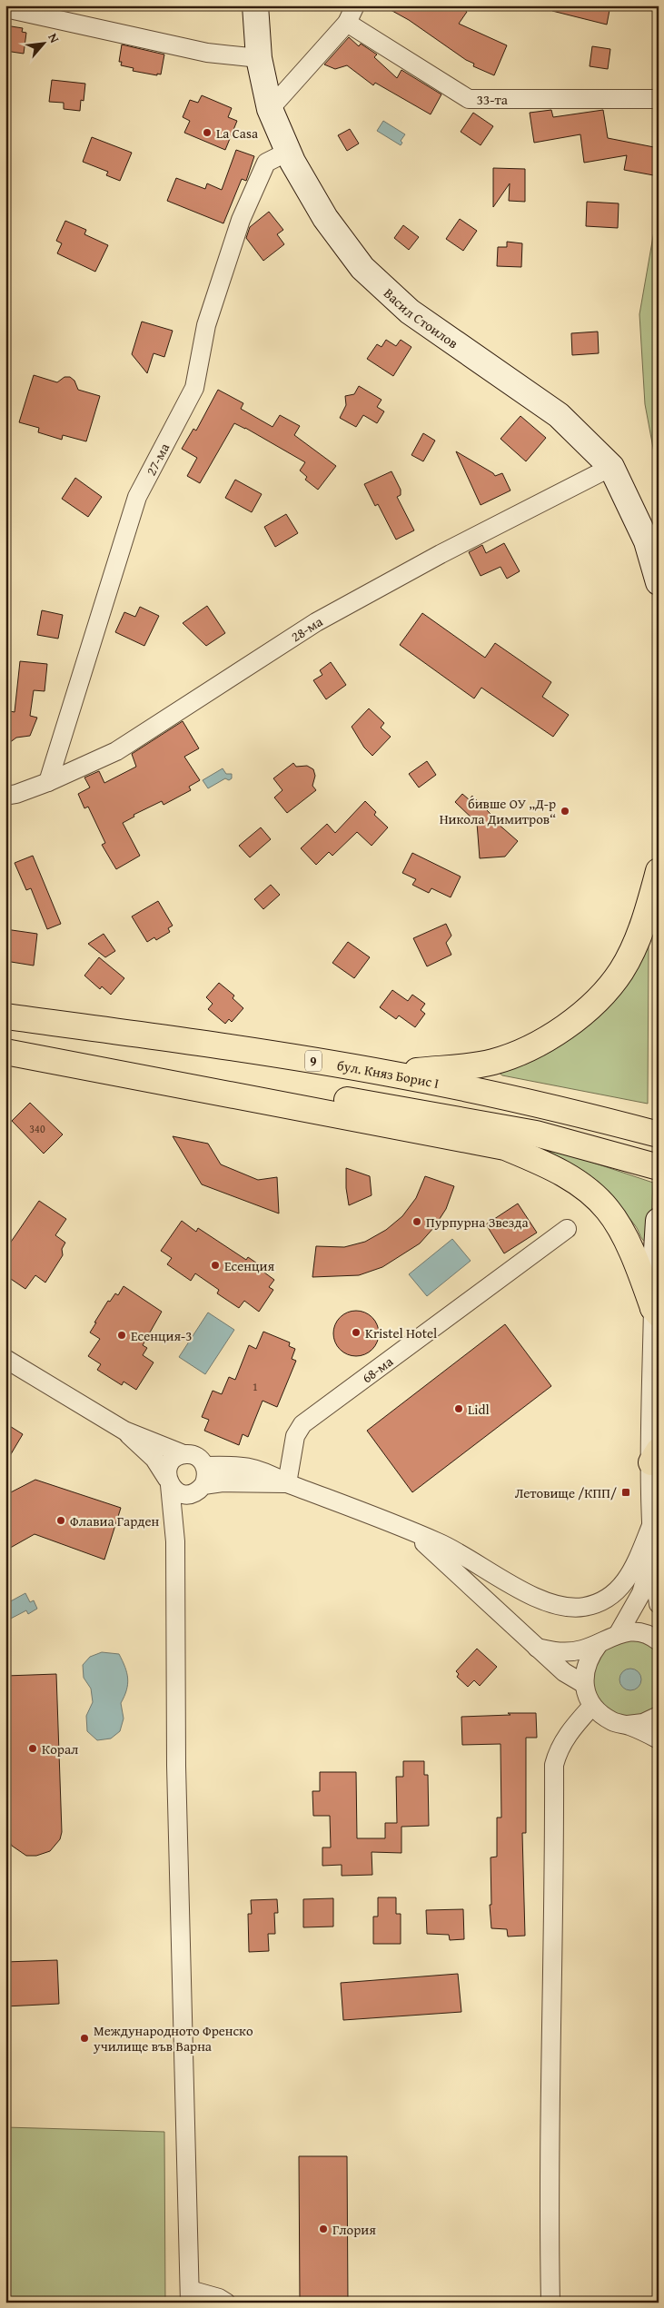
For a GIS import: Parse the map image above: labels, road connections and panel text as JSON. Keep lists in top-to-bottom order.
{
  "streets": {
    "highway": ["9", "бул. Княз Борис I"],
    "street": [
      "33-та",
      "Васил Стоилов",
      "27-ма",
      "28-ма",
      "68-ма"
    ]
  },
  "crossings": [
    ["Васил Стоилов", "27-ма"],
    ["Васил Стоилов", "28-ма"],
    ["27-ма", "28-ма"]
  ],
  "places": {
    "other": [
      "La Casa",
      "бивше ОУ „Д-р Никола Димитров“",
      "Пурпурна Звезда",
      "Есенция",
      "Kristel Hotel",
      "Есенция-3",
      "Lidl",
      "Флавиа Гарден",
      "Корал",
      "Международното Френско училище във Варна",
      "Глория"
    ],
    "transit": ["Летовище /КПП/"]
  },
  "house_numbers": ["340", "1"],
  "north": "top right"
}
